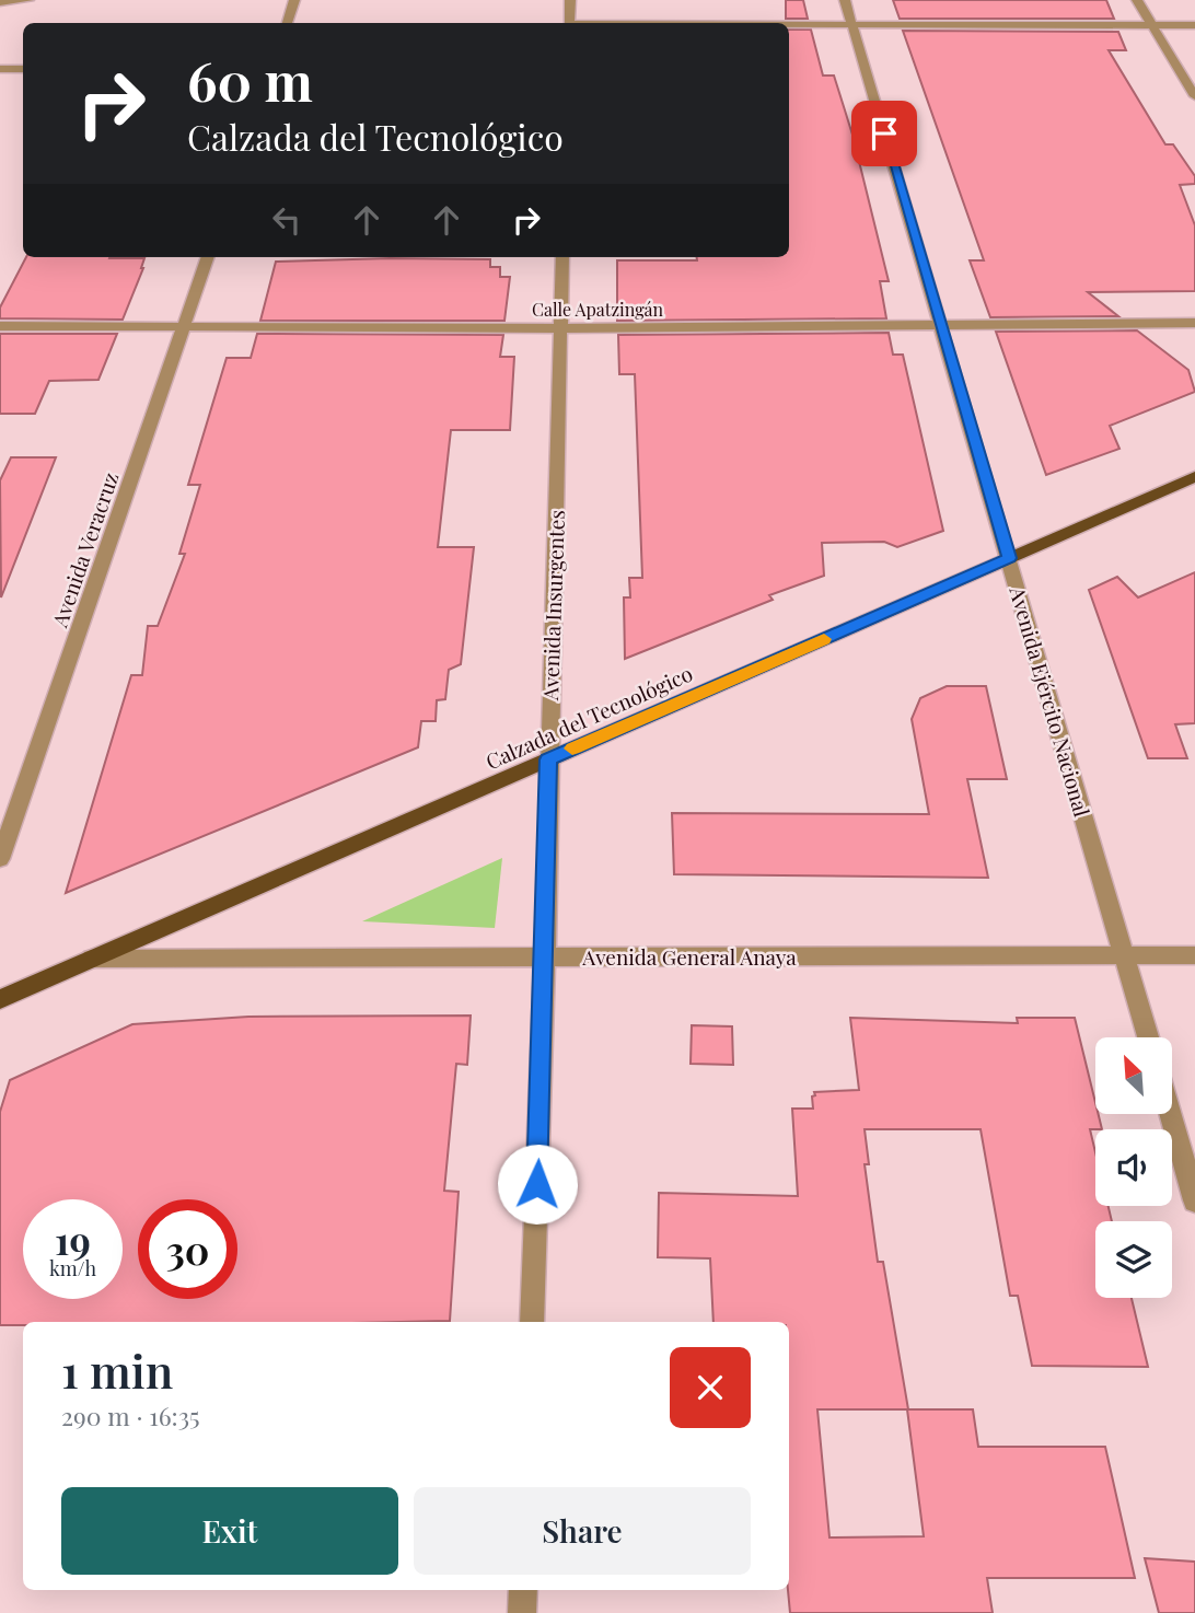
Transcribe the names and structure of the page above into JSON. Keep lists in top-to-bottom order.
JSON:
{
  "streets": {
    "main road": ["Calzada del Tecnológico"],
    "street": [
      "Calle Apatzingán",
      "Avenida Veracruz",
      "Avenida Insurgentes",
      "Avenida Ejército Nacional",
      "Avenida General Anaya"
    ]
  },
  "crossings": [
    ["Calle Apatzingán", "Avenida Veracruz"],
    ["Calle Apatzingán", "Avenida Insurgentes"],
    ["Calle Apatzingán", "Avenida Ejército Nacional"],
    ["Avenida Insurgentes", "Calzada del Tecnológico"],
    ["Avenida Insurgentes", "Avenida General Anaya"],
    ["Avenida Ejército Nacional", "Calzada del Tecnológico"],
    ["Avenida Ejército Nacional", "Avenida General Anaya"],
    ["Calzada del Tecnológico", "Avenida General Anaya"]
  ],
  "north": "top left",
  "page": {
    "turn": ["60 m", "Calzada del Tecnológico"],
    "speed": "19 km/h",
    "limit": "30",
    "heading": ["1 min", "290 m · 16:35"],
    "buttons": ["Exit", "Share"]
  }
}
